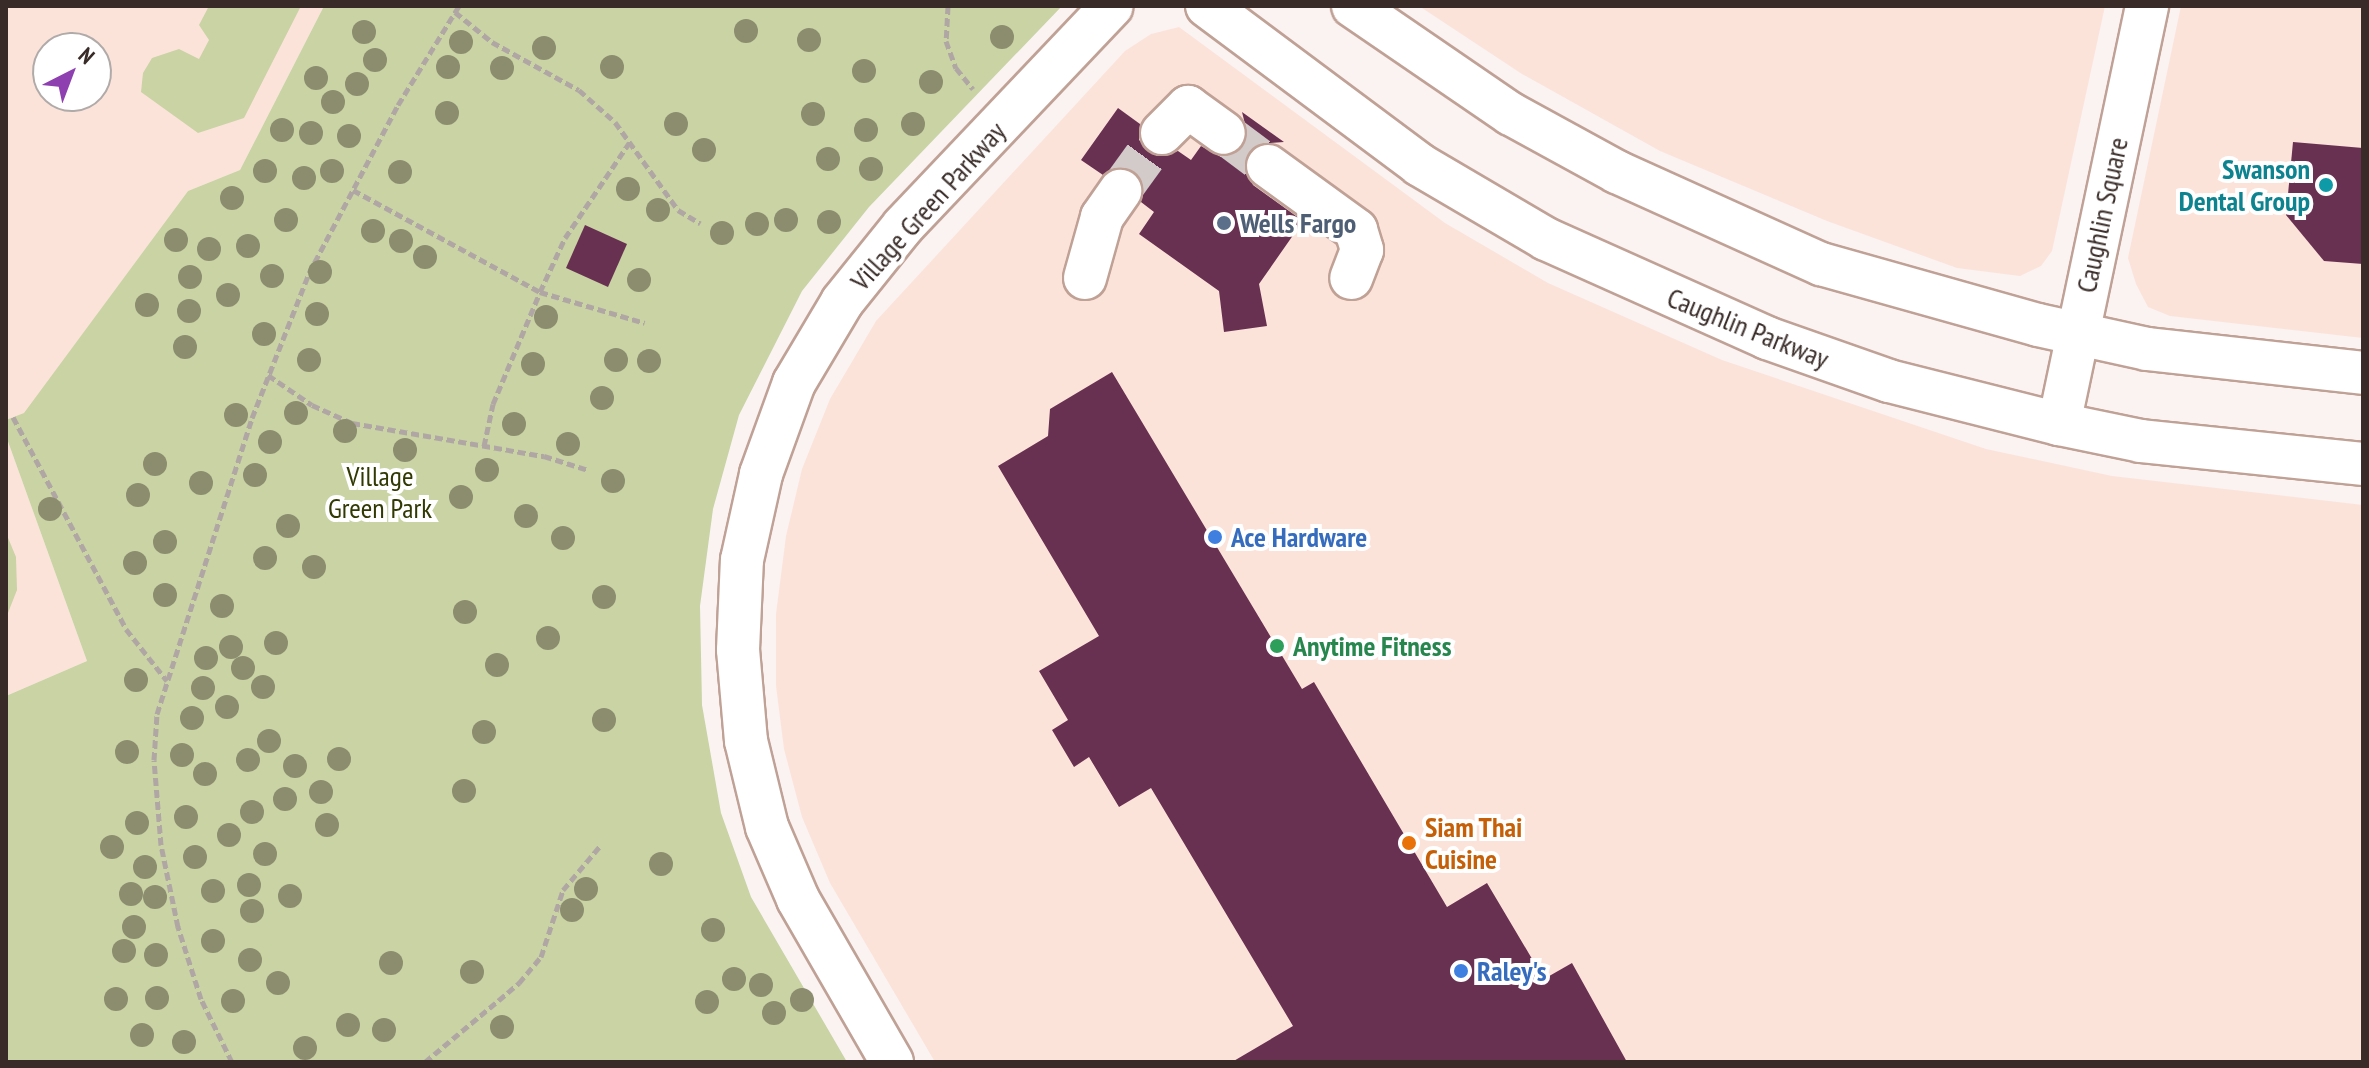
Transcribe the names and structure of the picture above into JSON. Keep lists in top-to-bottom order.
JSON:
{
  "streets": {
    "street": ["Village Green Parkway", "Caughlin Square", "Caughlin Parkway"]
  },
  "crossings": [
    ["Caughlin Square", "Caughlin Parkway"]
  ],
  "parks": ["Village Green Park"],
  "places": [
    "Swanson Dental Group",
    "Wells Fargo",
    "Ace Hardware",
    "Anytime Fitness",
    "Siam Thai Cuisine",
    "Raley's"
  ],
  "north": "top right"
}
